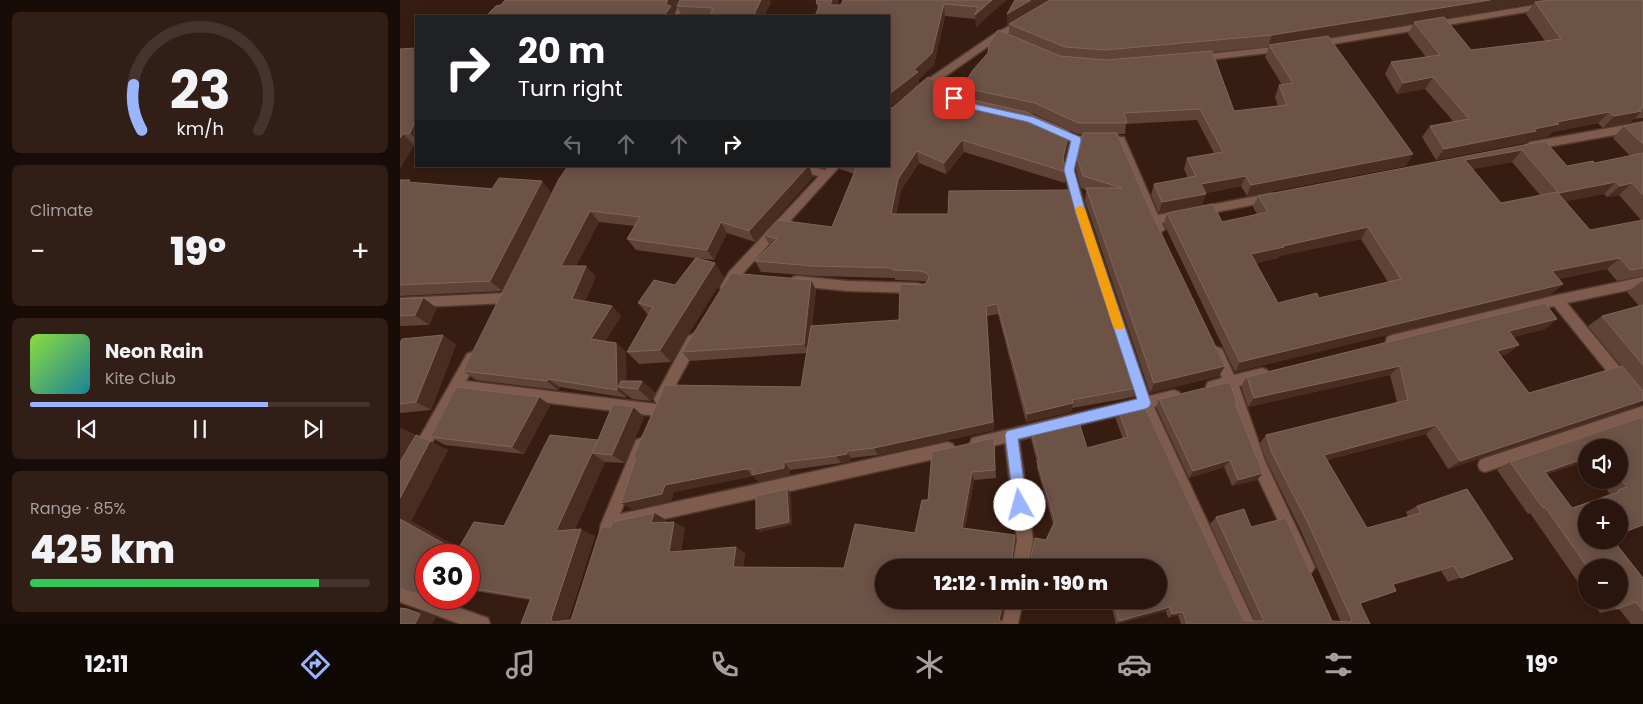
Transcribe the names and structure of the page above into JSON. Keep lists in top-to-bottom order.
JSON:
{
  "page": {
    "turn": ["20 m", "Turn right"],
    "tile": [
      "Climate",
      ["Range · 85%", "425 km"]
    ],
    "heat": ["−", "19°", "+"],
    "song": ["Neon Rain", "Kite Club"],
    "map_buttons": ["+", "−"],
    "limit": "30",
    "trip": "12:12 · 1 min · 190 m",
    "tabs": ["12:11", "19°"],
    "gauge": ["23", "km/h"]
  }
}
